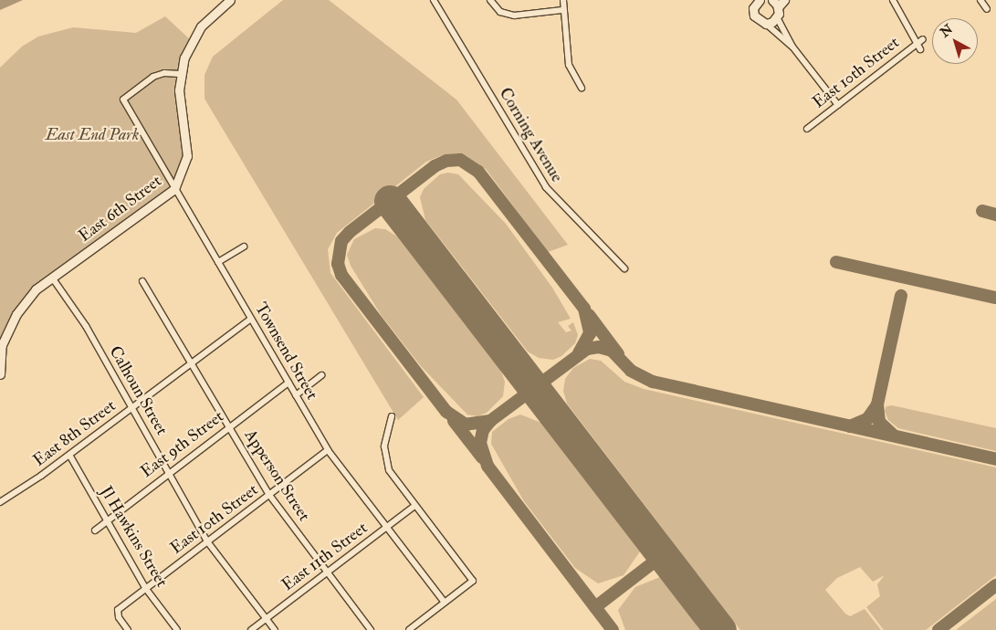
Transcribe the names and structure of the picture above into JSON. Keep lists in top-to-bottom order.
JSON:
{
  "streets": {
    "main road": ["East 6th Street"],
    "street": [
      "East 10th Street",
      "Corning Avenue",
      "Townsend Street",
      "Calhoun Street",
      "East 8th Street",
      "East 9th Street",
      "Apperson Street",
      "Jl Hawkins Street",
      "East 11th Street"
    ]
  },
  "crossings": [
    ["East 10th Street", "Townsend Street"],
    ["East 10th Street", "Calhoun Street"],
    ["East 10th Street", "Apperson Street"],
    ["East 10th Street", "Jl Hawkins Street"],
    ["East 6th Street", "Townsend Street"],
    ["East 6th Street", "Calhoun Street"],
    ["Townsend Street", "East 8th Street"],
    ["Townsend Street", "East 9th Street"],
    ["Townsend Street", "East 11th Street"],
    ["Calhoun Street", "East 8th Street"],
    ["Calhoun Street", "East 9th Street"],
    ["Calhoun Street", "East 11th Street"],
    ["East 8th Street", "Apperson Street"],
    ["East 8th Street", "Jl Hawkins Street"],
    ["East 9th Street", "Apperson Street"],
    ["East 9th Street", "Jl Hawkins Street"],
    ["Apperson Street", "East 11th Street"]
  ],
  "parks": ["East End Park"],
  "north": "top left"
}
